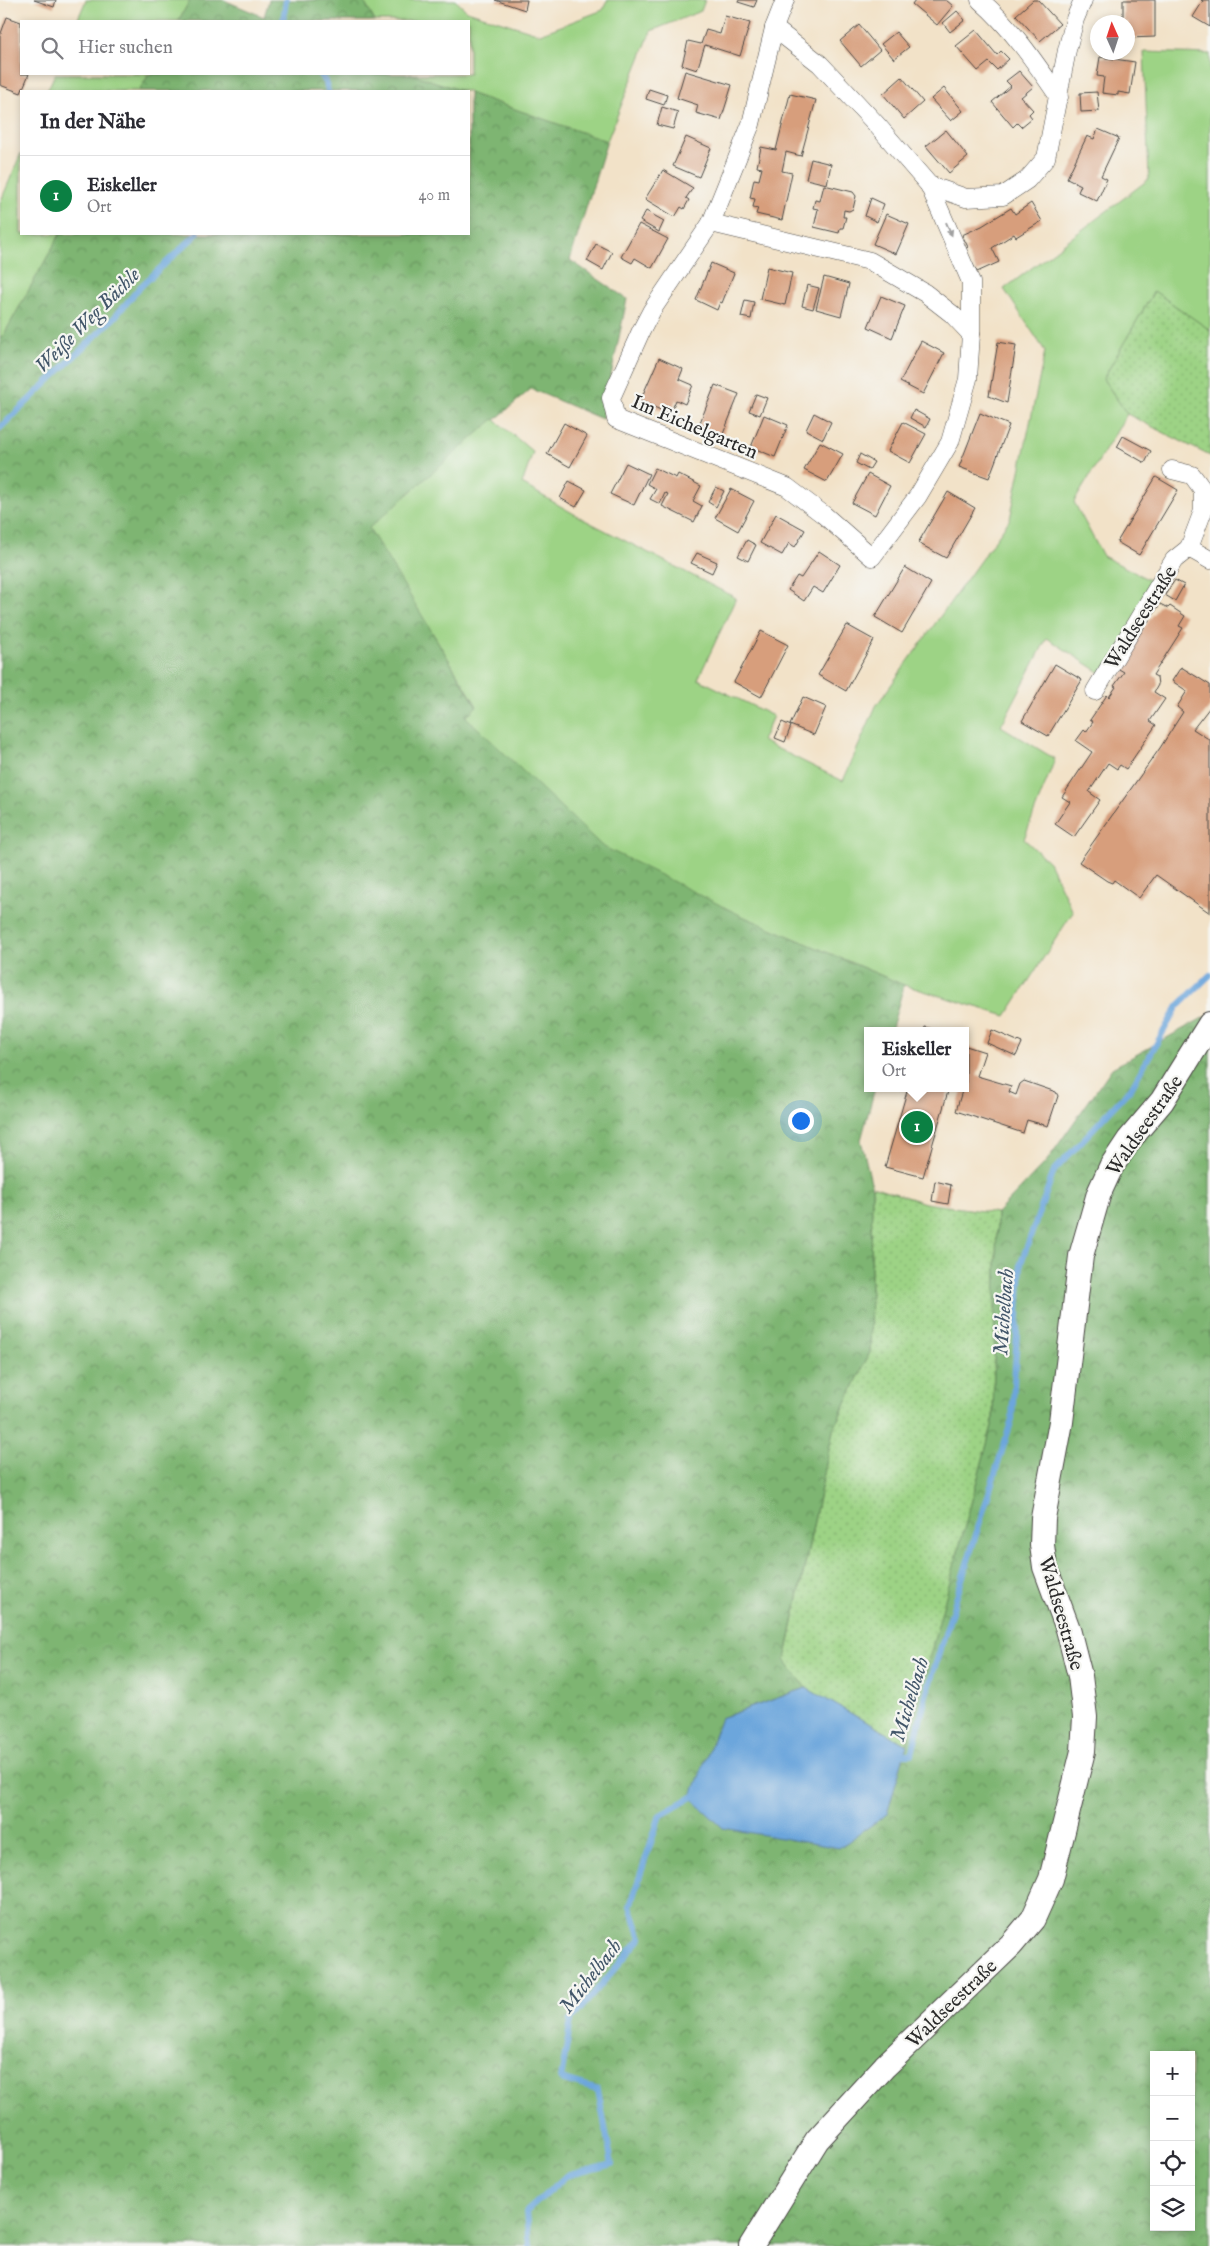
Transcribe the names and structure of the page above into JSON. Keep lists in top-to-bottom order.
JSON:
{
  "streets": {
    "street": ["Im Eichelgarten", "Waldseestraße"]
  },
  "water": ["Weiße Weg Bächle", "Michelbach"],
  "north": "top",
  "page": {
    "search": "Hier suchen",
    "heading": "In der Nähe",
    "list": [
      {
        "mark": "1",
        "name": "Eiskeller",
        "note": "Ort",
        "value": "40 m"
      }
    ],
    "popup": ["Eiskeller", "Ort"],
    "pins": "1",
    "map_buttons": ["+", "−"]
  }
}
